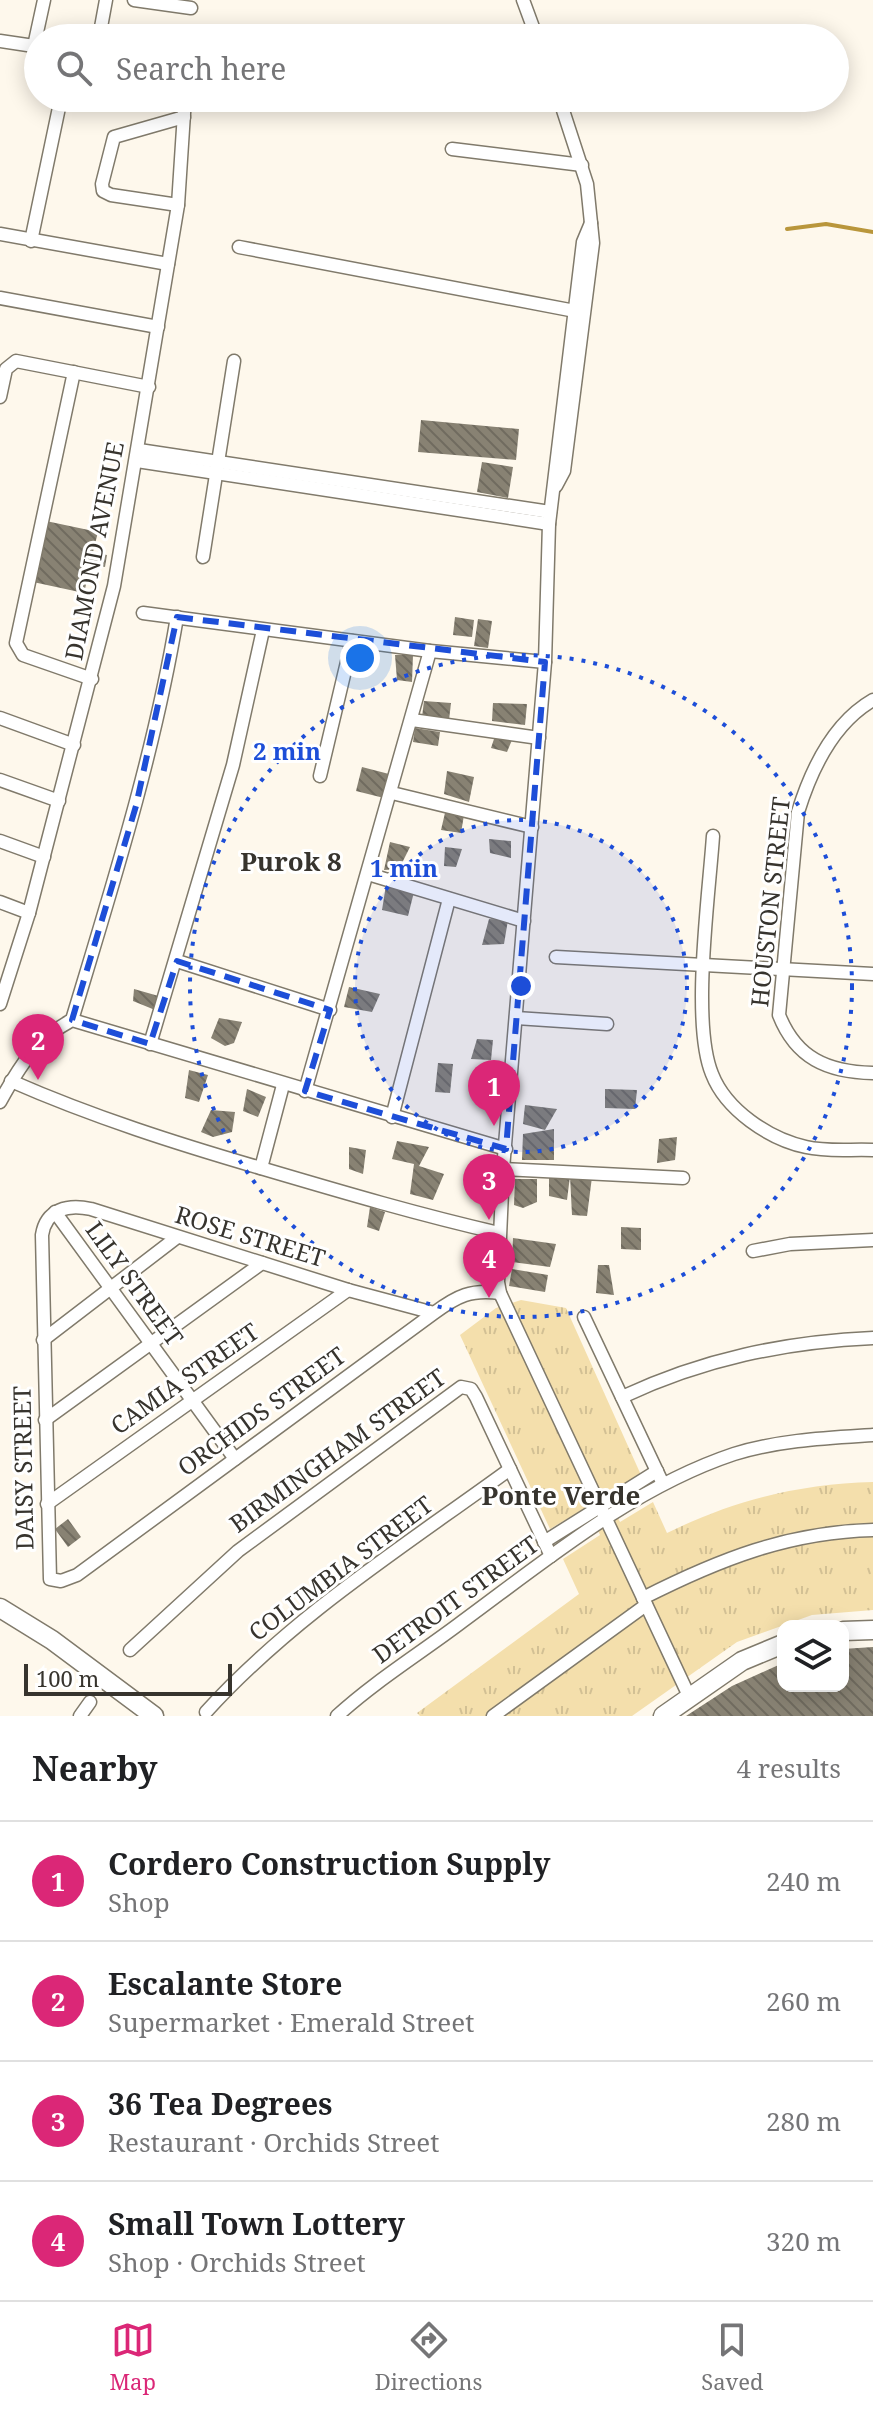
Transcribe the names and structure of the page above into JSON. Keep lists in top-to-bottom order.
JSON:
{
  "streets": {
    "street": [
      "DIAMOND AVENUE",
      "HOUSTON STREET",
      "ROSE STREET",
      "LILY STREET",
      "CAMIA STREET",
      "ORCHIDS STREET",
      "BIRMINGHAM STREET",
      "DAISY STREET",
      "COLUMBIA STREET",
      "DETROIT STREET"
    ]
  },
  "crossings": [
    ["ROSE STREET", "LILY STREET"],
    ["ROSE STREET", "CAMIA STREET"],
    ["ROSE STREET", "ORCHIDS STREET"],
    ["ROSE STREET", "DAISY STREET"],
    ["LILY STREET", "CAMIA STREET"],
    ["LILY STREET", "ORCHIDS STREET"],
    ["LILY STREET", "DAISY STREET"],
    ["CAMIA STREET", "DAISY STREET"],
    ["ORCHIDS STREET", "DAISY STREET"],
    ["BIRMINGHAM STREET", "COLUMBIA STREET"],
    ["BIRMINGHAM STREET", "DETROIT STREET"]
  ],
  "districts": ["Purok 8", "Ponte Verde"],
  "scale_bar": "100 m",
  "page": {
    "search": "Search here",
    "pins": [
      "2",
      "1",
      "3",
      "4"
    ],
    "scale": "100 m",
    "heading": ["Nearby", "4 results"],
    "list": [
      {
        "mark": "1",
        "name": "Cordero Construction Supply",
        "note": "Shop",
        "value": "240 m"
      },
      {
        "mark": "2",
        "name": "Escalante Store",
        "note": "Supermarket · Emerald Street",
        "value": "260 m"
      },
      {
        "mark": "3",
        "name": "36 Tea Degrees",
        "note": "Restaurant · Orchids Street",
        "value": "280 m"
      },
      {
        "mark": "4",
        "name": "Small Town Lottery",
        "note": "Shop · Orchids Street",
        "value": "320 m"
      }
    ],
    "nav": ["Map", "Directions", "Saved"]
  },
  "rings": ["2 min", "1 min"]
}
